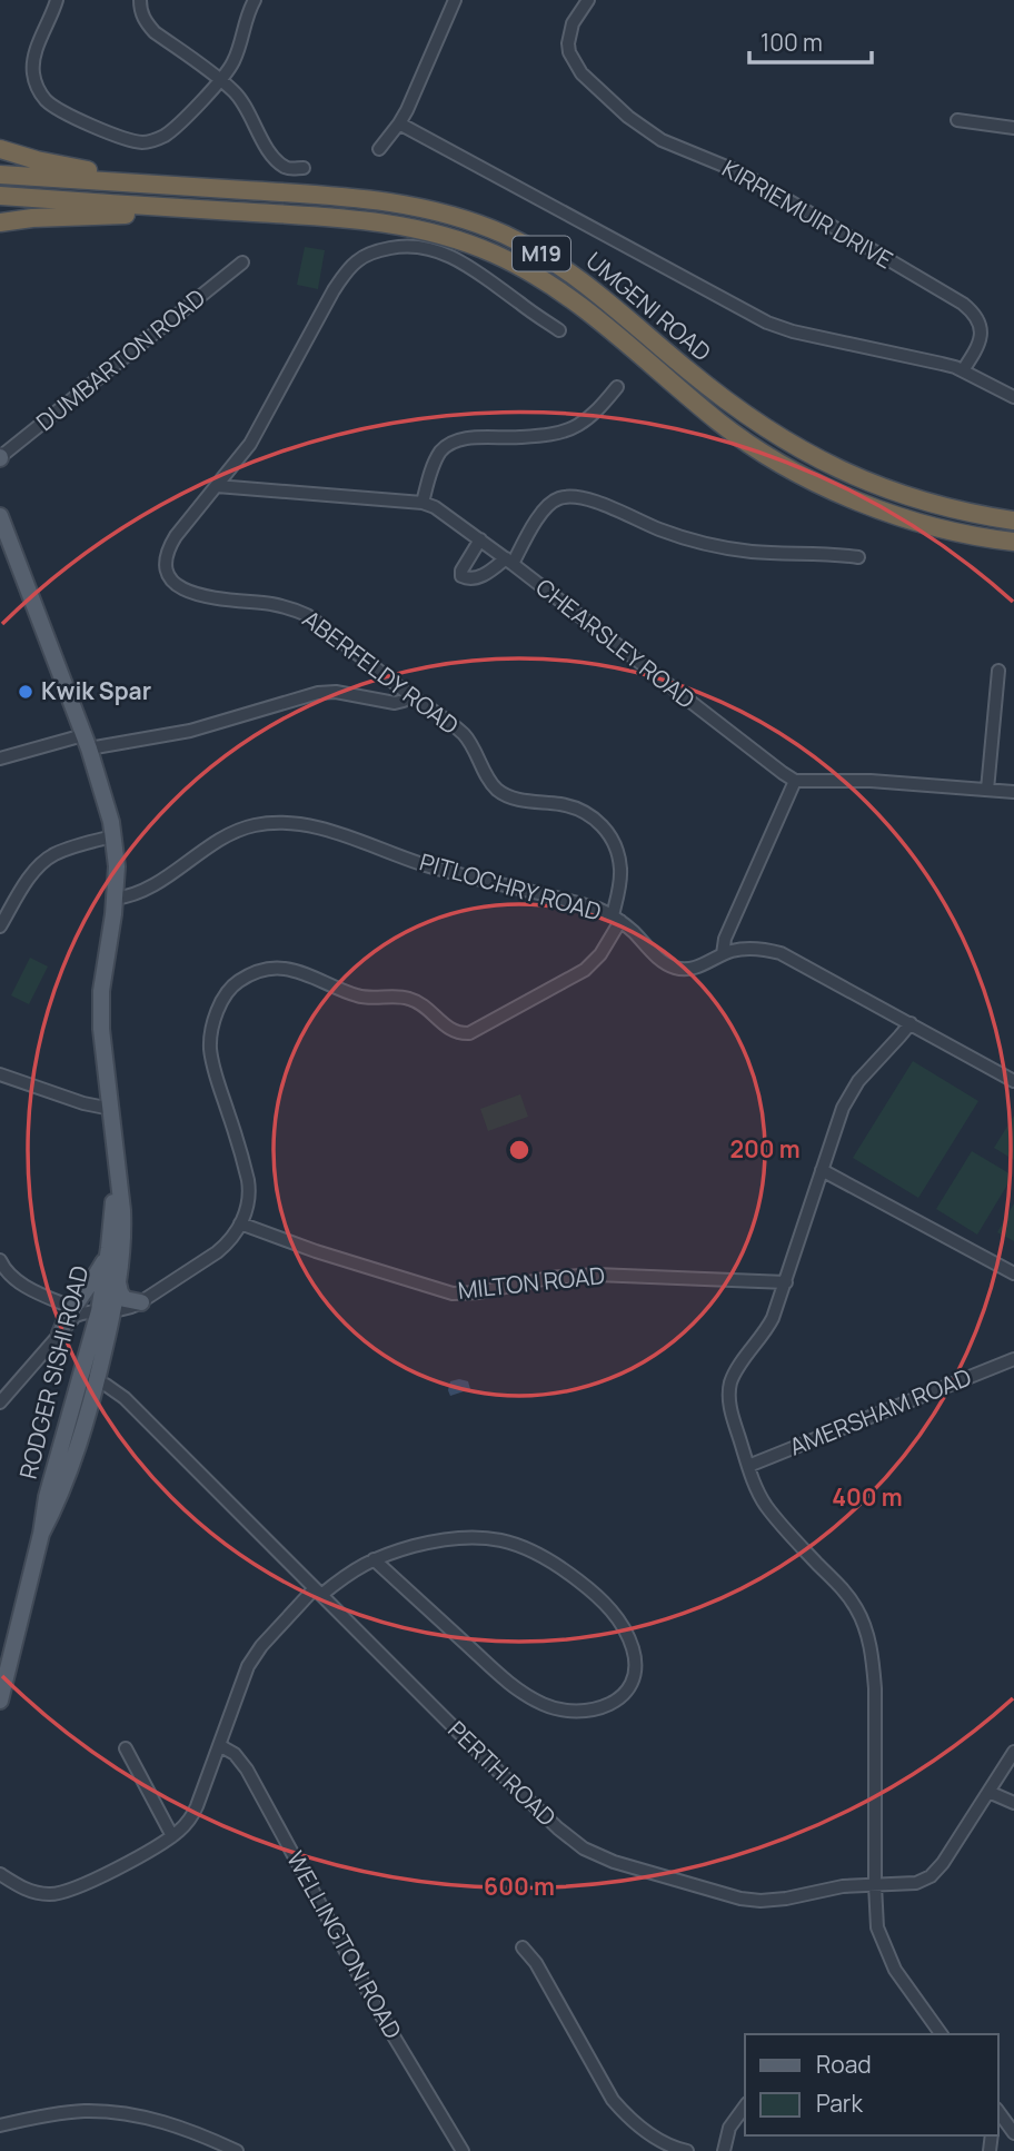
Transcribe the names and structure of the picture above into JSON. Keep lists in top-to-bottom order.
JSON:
{
  "streets": {
    "highway": ["M19", "UMGENI ROAD"],
    "main road": ["RODGER SISHI ROAD"],
    "street": [
      "KIRRIEMUIR DRIVE",
      "DUMBARTON ROAD",
      "CHEARSLEY ROAD",
      "ABERFELDY ROAD",
      "PITLOCHRY ROAD",
      "MILTON ROAD",
      "AMERSHAM ROAD",
      "PERTH ROAD",
      "WELLINGTON ROAD"
    ]
  },
  "crossings": [
    ["CHEARSLEY ROAD", "ABERFELDY ROAD"],
    ["ABERFELDY ROAD", "PITLOCHRY ROAD"],
    ["ABERFELDY ROAD", "MILTON ROAD"],
    ["ABERFELDY ROAD", "RODGER SISHI ROAD"],
    ["PITLOCHRY ROAD", "RODGER SISHI ROAD"],
    ["RODGER SISHI ROAD", "PERTH ROAD"]
  ],
  "places": ["Kwik Spar"],
  "legend": ["Road", "Park"],
  "scale_bar": "100 m",
  "rings": ["200 m", "400 m", "600 m"]
}
